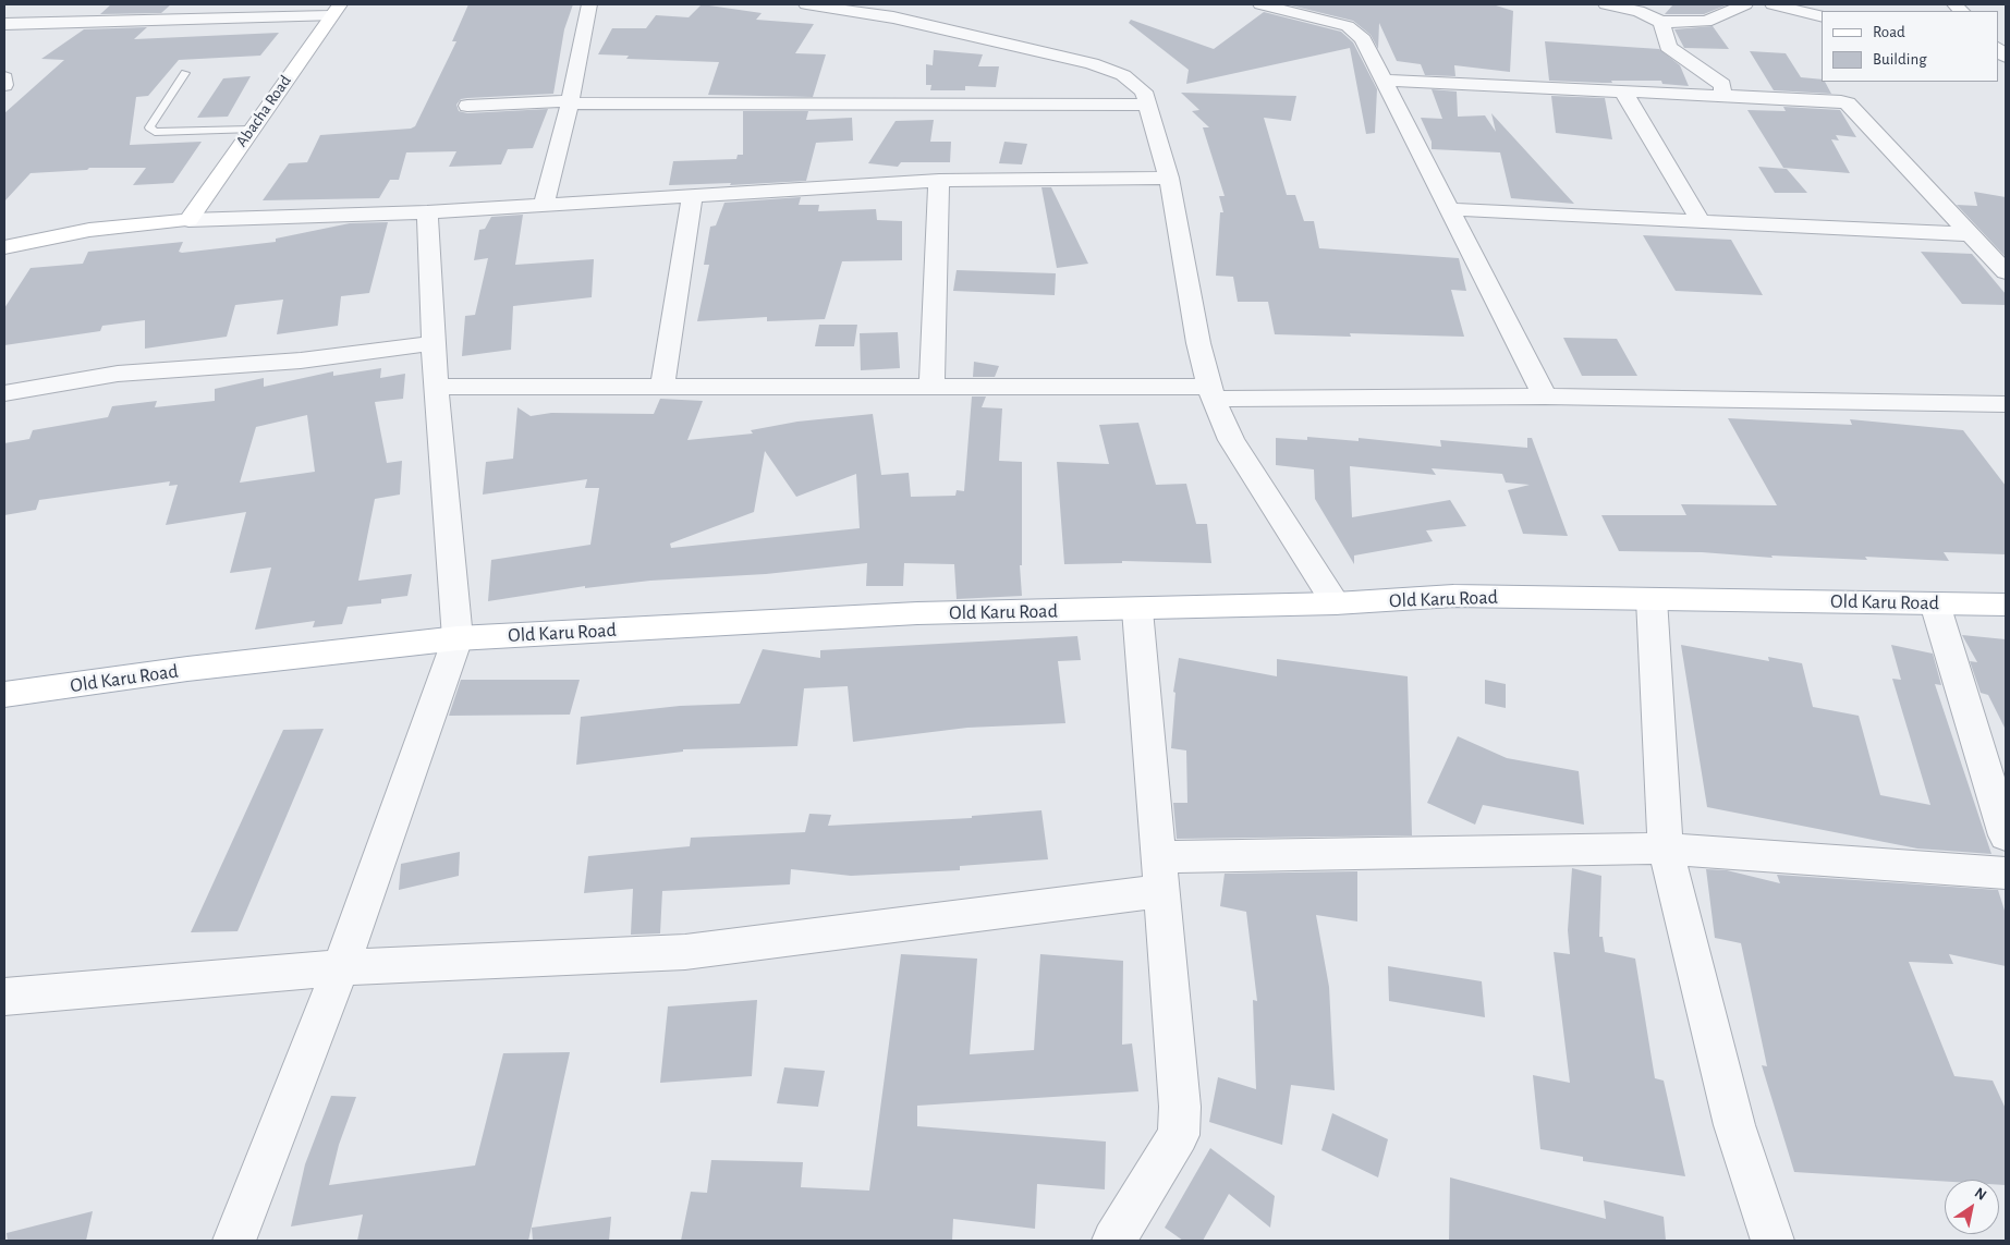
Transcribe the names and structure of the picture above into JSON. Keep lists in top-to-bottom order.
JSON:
{
  "streets": {
    "main road": ["Abacha Road", "Old Karu Road"]
  },
  "legend": ["Road", "Building"],
  "north": "top right"
}
